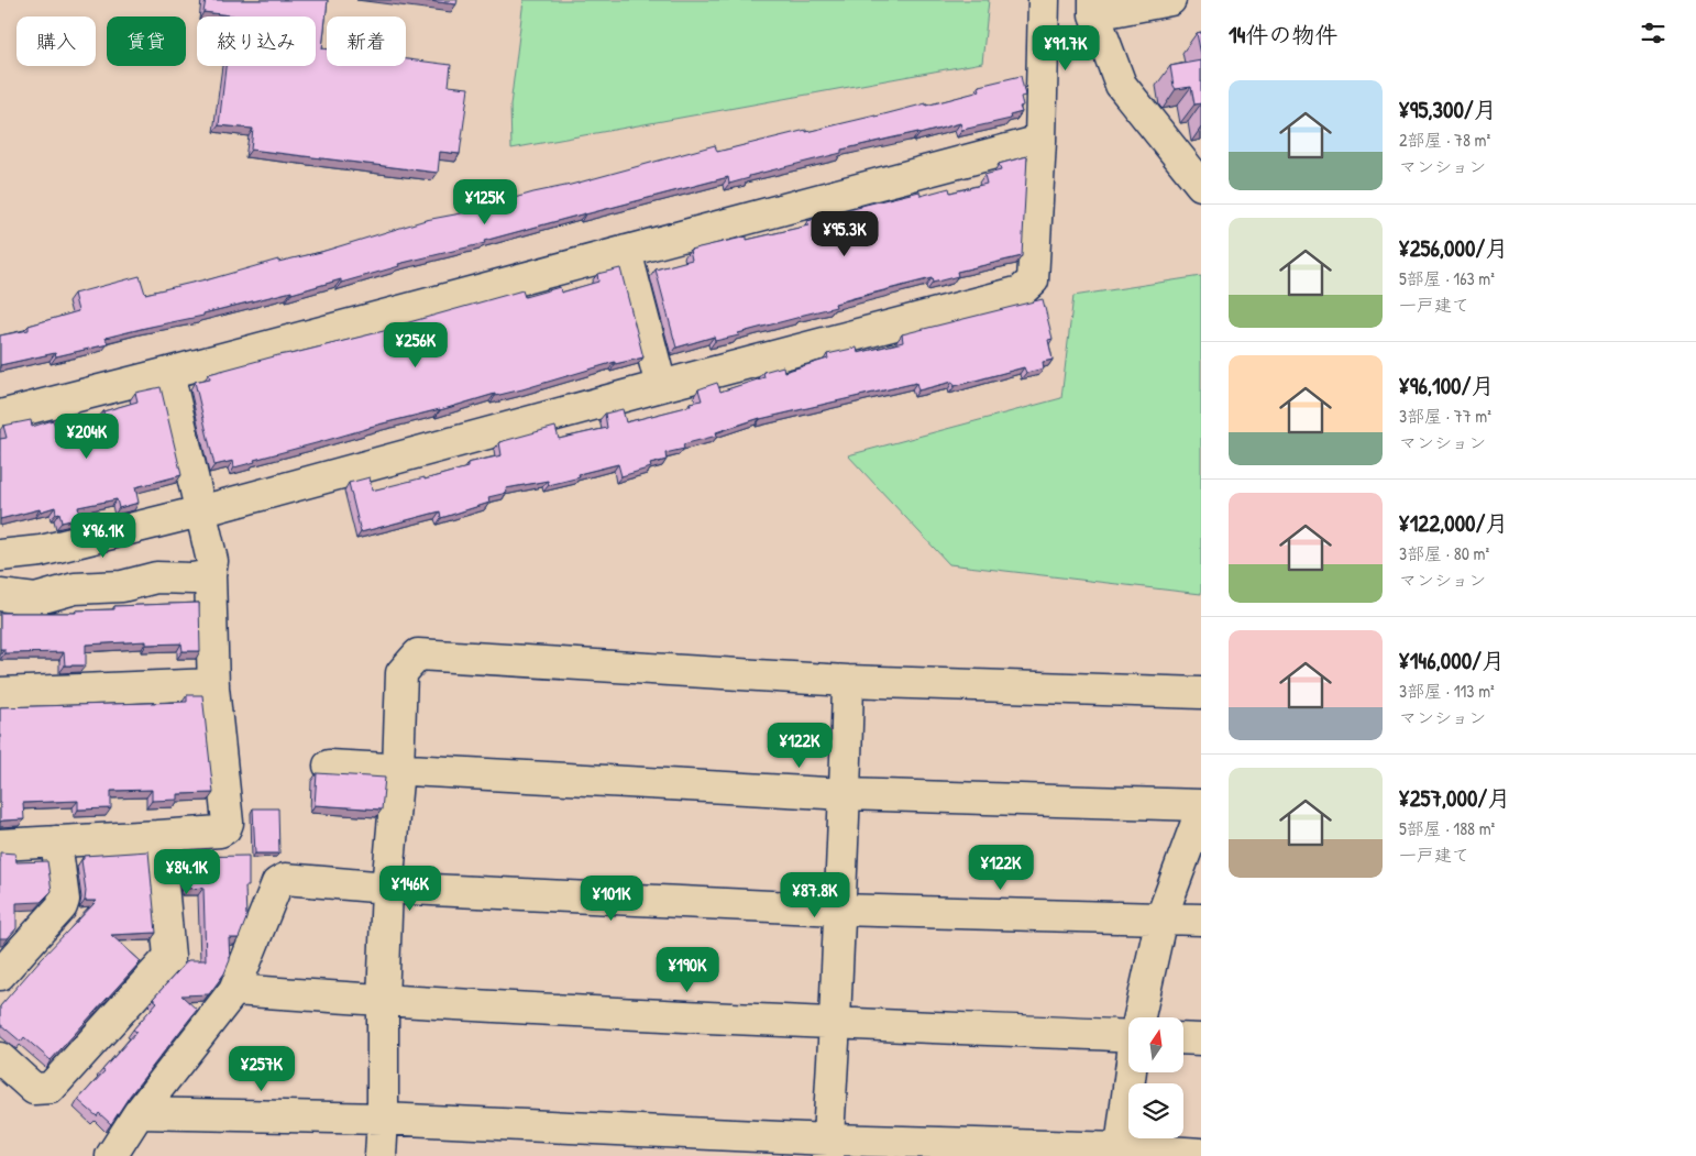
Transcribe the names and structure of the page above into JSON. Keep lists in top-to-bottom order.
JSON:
{
  "north": "top",
  "page": {
    "heading": "14件の物件",
    "chip": [
      "購入",
      "賃貸",
      "絞り込み",
      "新着"
    ],
    "price": [
      "¥91.7K",
      "¥125K",
      "¥95.3K",
      "¥256K",
      "¥204K",
      "¥96.1K",
      "¥122K",
      "¥122K",
      "¥84.1K",
      "¥146K",
      "¥87.8K",
      "¥101K",
      "¥190K",
      "¥257K"
    ],
    "list": [
      {
        "name": "¥95,300/月",
        "note": "2部屋 · 78 m² · マンション"
      },
      {
        "name": "¥256,000/月",
        "note": "5部屋 · 163 m² · 一戸建て"
      },
      {
        "name": "¥96,100/月",
        "note": "3部屋 · 77 m² · マンション"
      },
      {
        "name": "¥122,000/月",
        "note": "3部屋 · 80 m² · マンション"
      },
      {
        "name": "¥146,000/月",
        "note": "3部屋 · 113 m² · マンション"
      },
      {
        "name": "¥257,000/月",
        "note": "5部屋 · 188 m² · 一戸建て"
      }
    ]
  }
}
